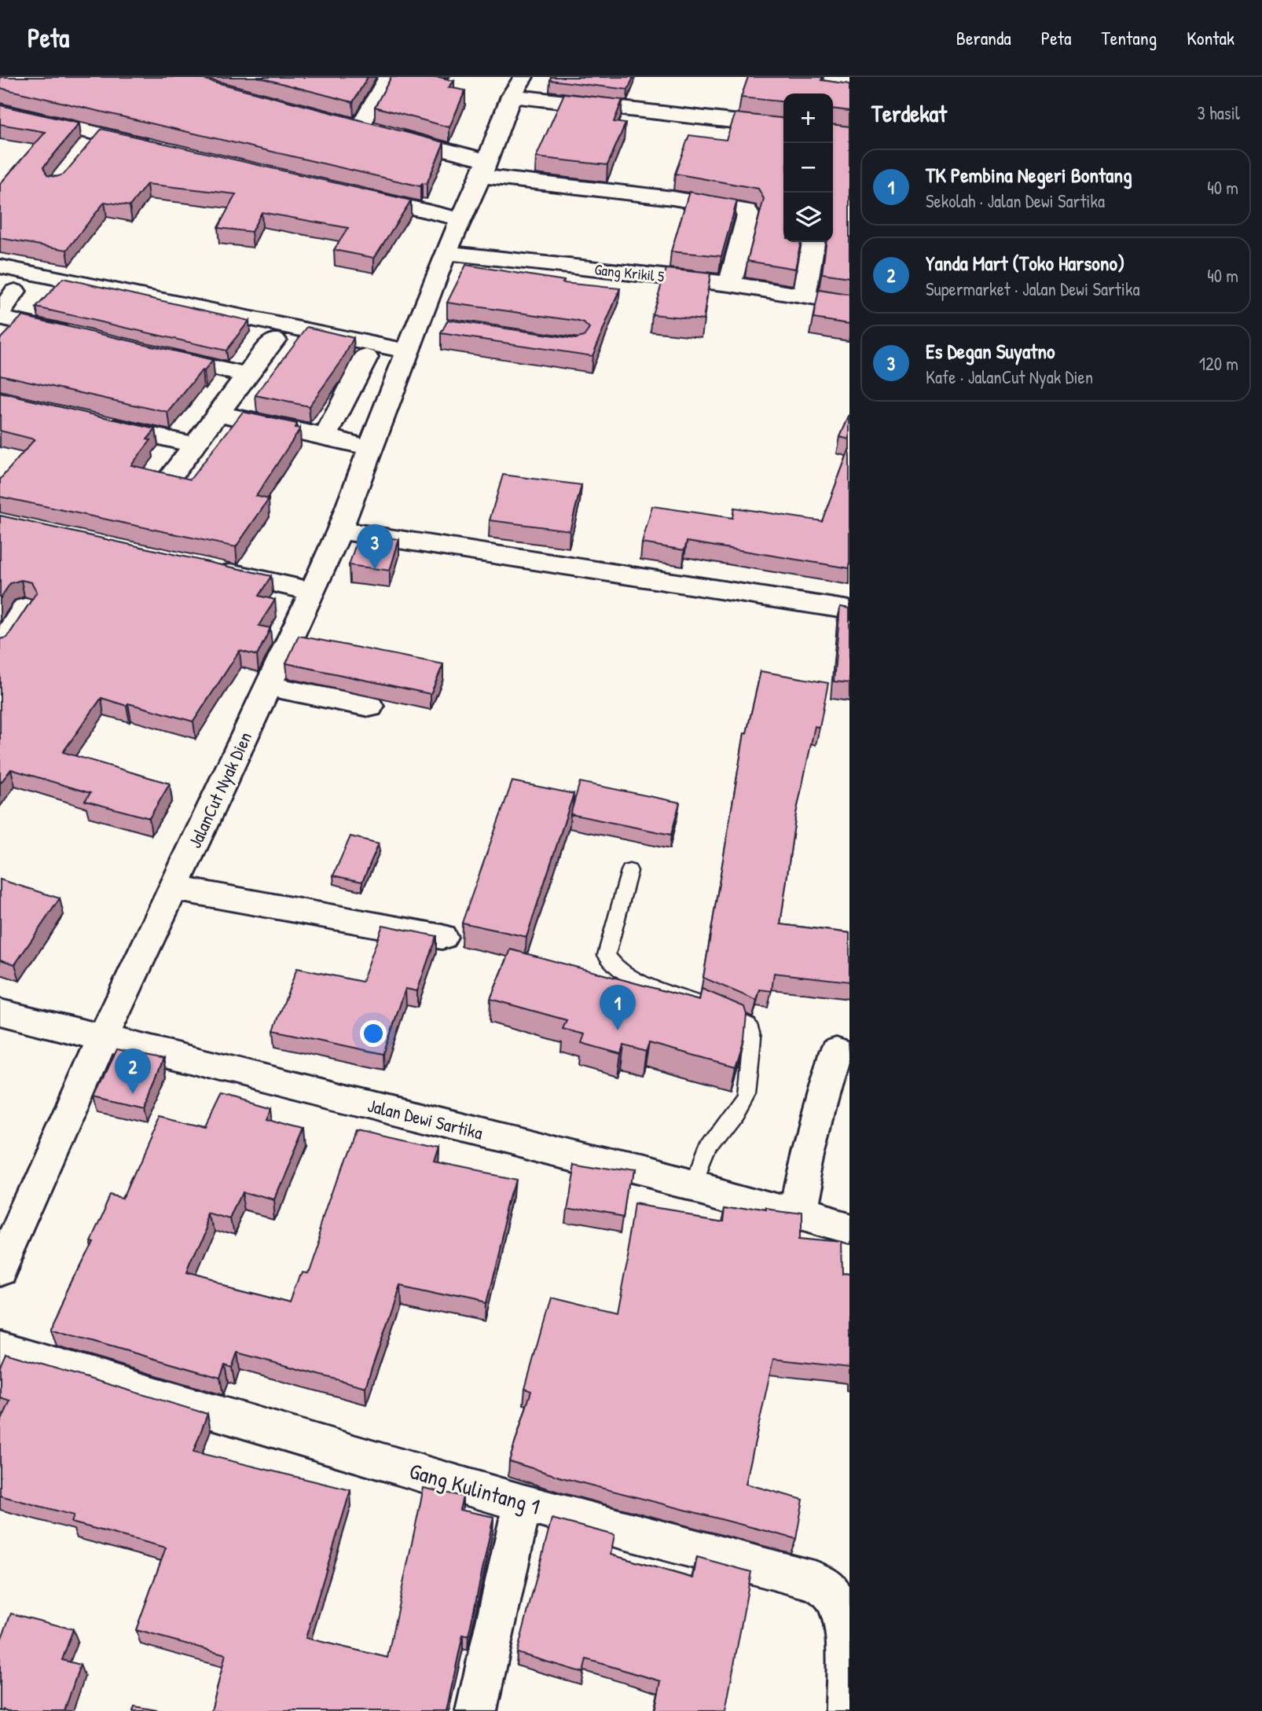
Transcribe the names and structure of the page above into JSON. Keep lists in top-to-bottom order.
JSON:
{
  "streets": {
    "street": [
      "Gang Krikil 5",
      "JalanCut Nyak Dien",
      "Jalan Dewi Sartika",
      "Gang Kulintang 1"
    ]
  },
  "crossings": [
    ["Gang Krikil 5", "JalanCut Nyak Dien"],
    ["JalanCut Nyak Dien", "Jalan Dewi Sartika"]
  ],
  "page": {
    "header": "Peta",
    "nav": [
      "Beranda",
      "Peta",
      "Tentang",
      "Kontak"
    ],
    "heading": ["Terdekat", "3 hasil"],
    "map_buttons": ["+", "−"],
    "list": [
      {
        "mark": "1",
        "name": "TK Pembina Negeri Bontang",
        "note": "Sekolah · Jalan Dewi Sartika",
        "value": "40 m"
      },
      {
        "mark": "2",
        "name": "Yanda Mart (Toko Harsono)",
        "note": "Supermarket · Jalan Dewi Sartika",
        "value": "40 m"
      },
      {
        "mark": "3",
        "name": "Es Degan Suyatno",
        "note": "Kafe · JalanCut Nyak Dien",
        "value": "120 m"
      }
    ],
    "pins": ["3", "1", "2"]
  }
}
